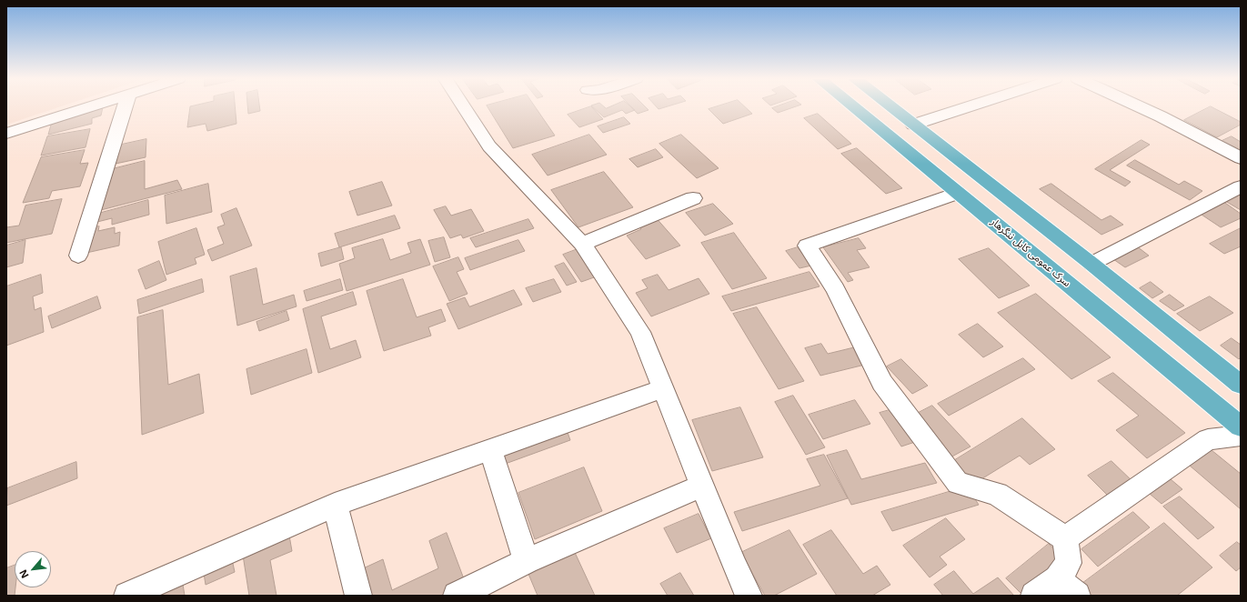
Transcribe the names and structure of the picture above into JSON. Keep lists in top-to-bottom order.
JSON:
{
  "streets": {
    "highway": ["سرک عمومی کابل ننگرهار"]
  },
  "north": "bottom left"
}
